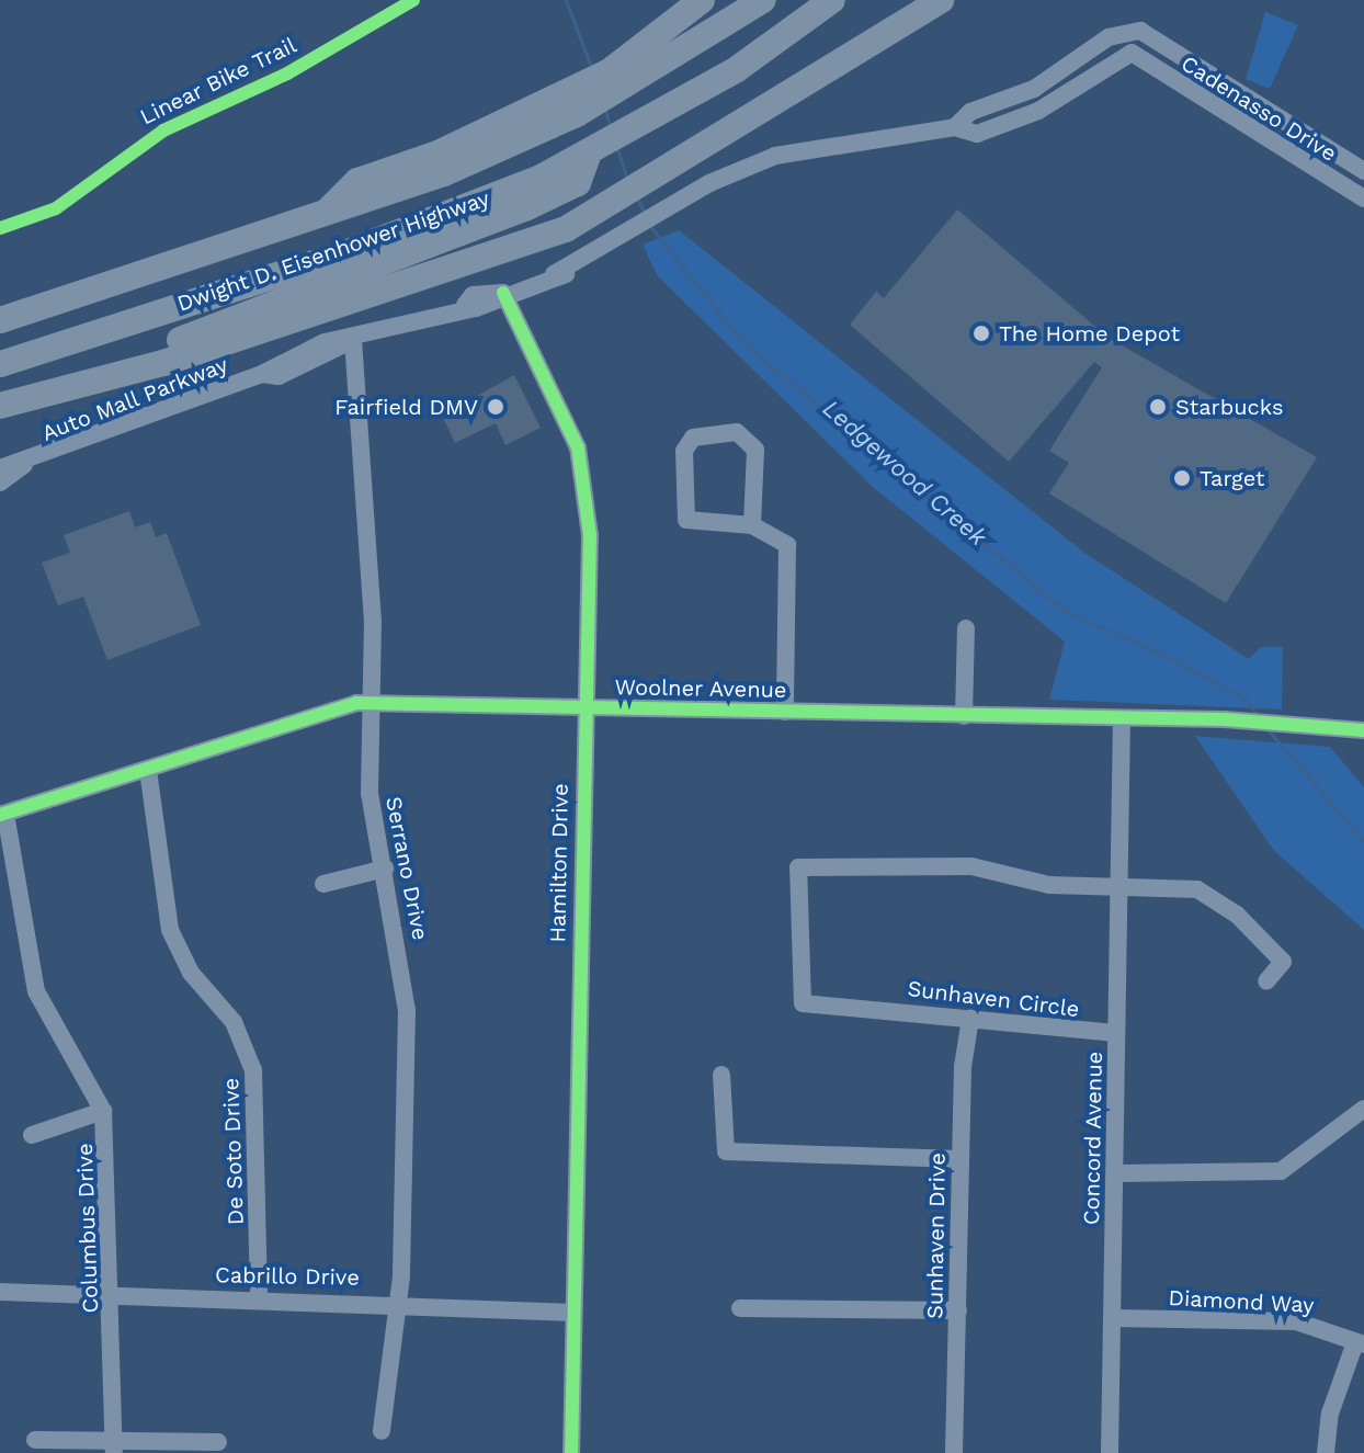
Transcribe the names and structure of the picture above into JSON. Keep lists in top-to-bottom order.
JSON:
{
  "streets": {
    "highway": ["Dwight D. Eisenhower Highway"],
    "street": [
      "Cadenasso Drive",
      "Auto Mall Parkway",
      "Woolner Avenue",
      "Hamilton Drive",
      "Serrano Drive",
      "Sunhaven Circle",
      "Concord Avenue",
      "De Soto Drive",
      "Columbus Drive",
      "Sunhaven Drive",
      "Cabrillo Drive",
      "Diamond Way"
    ],
    "cycle path": ["Linear Bike Trail"]
  },
  "crossings": [
    ["Cadenasso Drive", "Auto Mall Parkway"],
    ["Auto Mall Parkway", "Hamilton Drive"],
    ["Auto Mall Parkway", "Serrano Drive"],
    ["Woolner Avenue", "Hamilton Drive"],
    ["Woolner Avenue", "Serrano Drive"],
    ["Woolner Avenue", "Concord Avenue"],
    ["Woolner Avenue", "De Soto Drive"],
    ["Woolner Avenue", "Columbus Drive"],
    ["Hamilton Drive", "Cabrillo Drive"],
    ["Serrano Drive", "Cabrillo Drive"],
    ["Sunhaven Circle", "Concord Avenue"],
    ["Sunhaven Circle", "Sunhaven Drive"],
    ["Concord Avenue", "Diamond Way"],
    ["De Soto Drive", "Cabrillo Drive"],
    ["Columbus Drive", "Cabrillo Drive"]
  ],
  "water": ["Ledgewood Creek"],
  "places": [
    "The Home Depot",
    "Fairfield DMV",
    "Starbucks",
    "Target"
  ]
}
